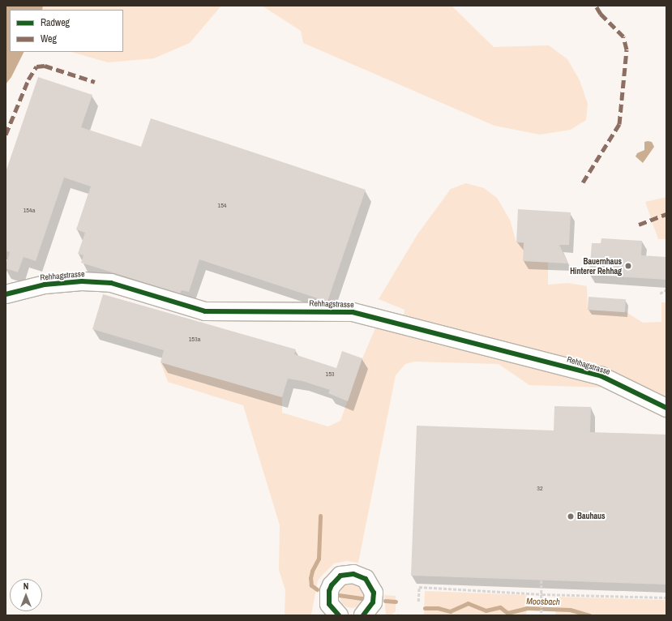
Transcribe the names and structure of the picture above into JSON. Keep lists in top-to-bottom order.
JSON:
{
  "streets": {
    "street": ["Rehhagstrasse"]
  },
  "water": ["Moosbach"],
  "places": ["Bauernhaus Hinterer Rehhag", "Bauhaus"],
  "house_numbers": [
    "154",
    "154a",
    "153a",
    "153",
    "32"
  ],
  "legend": ["Radweg", "Weg"],
  "north": "top"
}
